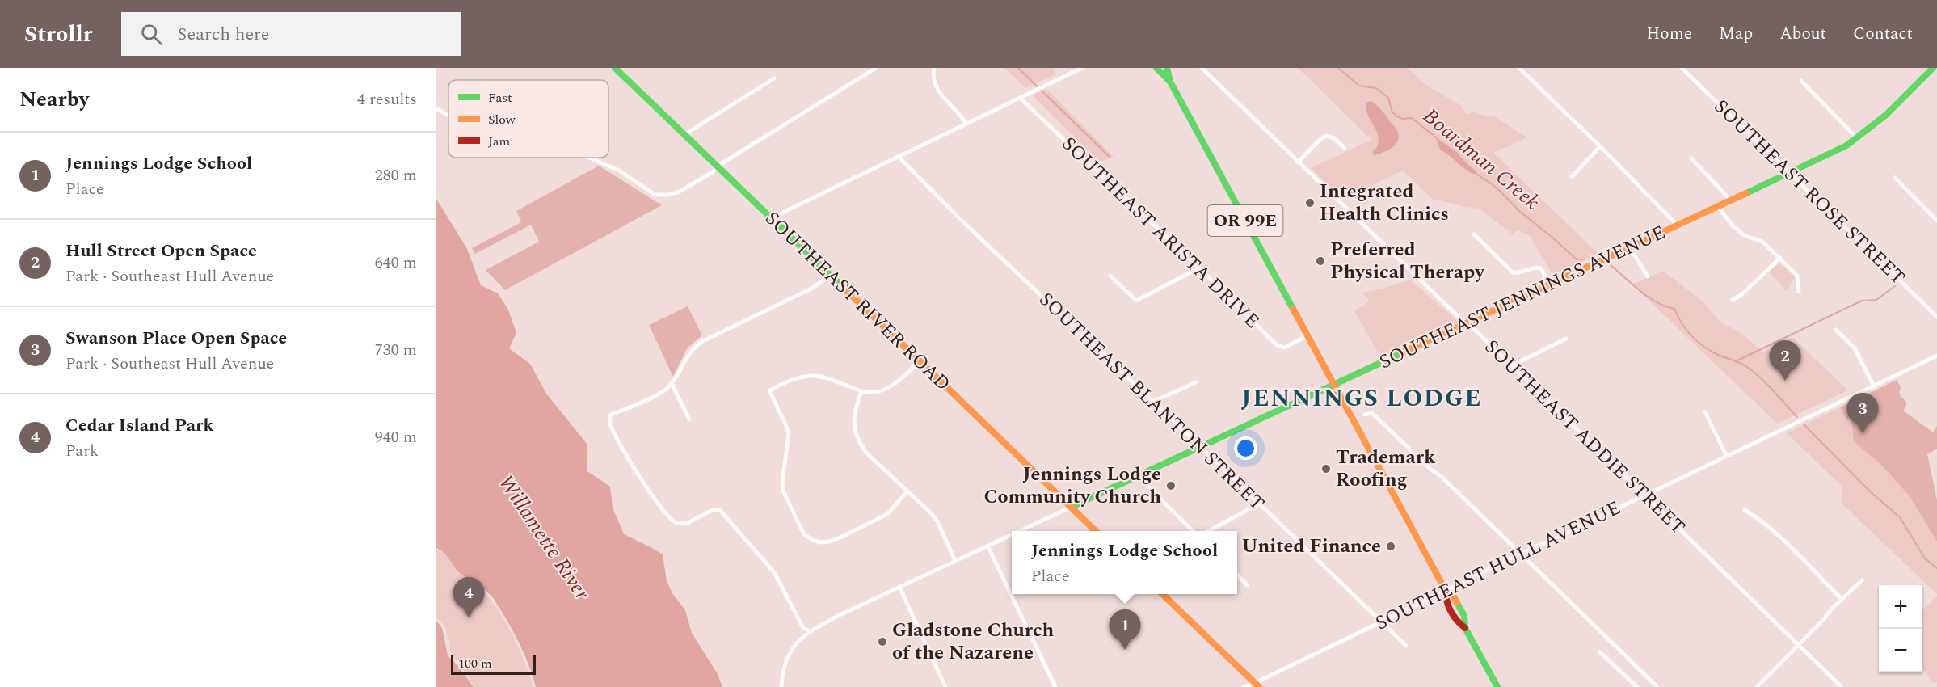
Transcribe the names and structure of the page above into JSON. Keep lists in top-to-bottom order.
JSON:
{
  "streets": {
    "main road": ["OR 99E", "SOUTHEAST JENNINGS AVENUE", "SOUTHEAST RIVER ROAD"],
    "street": [
      "SOUTHEAST ROSE STREET",
      "SOUTHEAST ARISTA DRIVE",
      "SOUTHEAST BLANTON STREET",
      "SOUTHEAST ADDIE STREET",
      "SOUTHEAST HULL AVENUE"
    ]
  },
  "crossings": [
    ["SOUTHEAST ROSE STREET", "SOUTHEAST JENNINGS AVENUE"],
    ["OR 99E", "SOUTHEAST ARISTA DRIVE"],
    ["OR 99E", "SOUTHEAST JENNINGS AVENUE"],
    ["OR 99E", "SOUTHEAST HULL AVENUE"],
    ["SOUTHEAST JENNINGS AVENUE", "SOUTHEAST RIVER ROAD"],
    ["SOUTHEAST JENNINGS AVENUE", "SOUTHEAST BLANTON STREET"],
    ["SOUTHEAST JENNINGS AVENUE", "SOUTHEAST ADDIE STREET"],
    ["SOUTHEAST BLANTON STREET", "SOUTHEAST HULL AVENUE"],
    ["SOUTHEAST ADDIE STREET", "SOUTHEAST HULL AVENUE"]
  ],
  "districts": ["JENNINGS LODGE"],
  "water": ["Boardman Creek", "Willamette River"],
  "places": [
    "Integrated Health Clinics",
    "Preferred Physical Therapy",
    "Trademark Roofing",
    "Jennings Lodge Community Church",
    "United Finance",
    "Gladstone Church of the Nazarene"
  ],
  "legend": ["Fast", "Slow", "Jam"],
  "scale_bar": "100 m",
  "page": {
    "header": "Strollr",
    "search": "Search here",
    "nav": [
      "Home",
      "Map",
      "About",
      "Contact"
    ],
    "heading": ["Nearby", "4 results"],
    "list": [
      {
        "mark": "1",
        "name": "Jennings Lodge School",
        "note": "Place",
        "value": "280 m"
      },
      {
        "mark": "2",
        "name": "Hull Street Open Space",
        "note": "Park · Southeast Hull Avenue",
        "value": "640 m"
      },
      {
        "mark": "3",
        "name": "Swanson Place Open Space",
        "note": "Park · Southeast Hull Avenue",
        "value": "730 m"
      },
      {
        "mark": "4",
        "name": "Cedar Island Park",
        "note": "Park",
        "value": "940 m"
      }
    ],
    "pins": [
      "2",
      "3",
      "4",
      "1"
    ],
    "popup": ["Jennings Lodge School", "Place"],
    "map_buttons": ["+", "−"],
    "scale": "100 m"
  }
}
